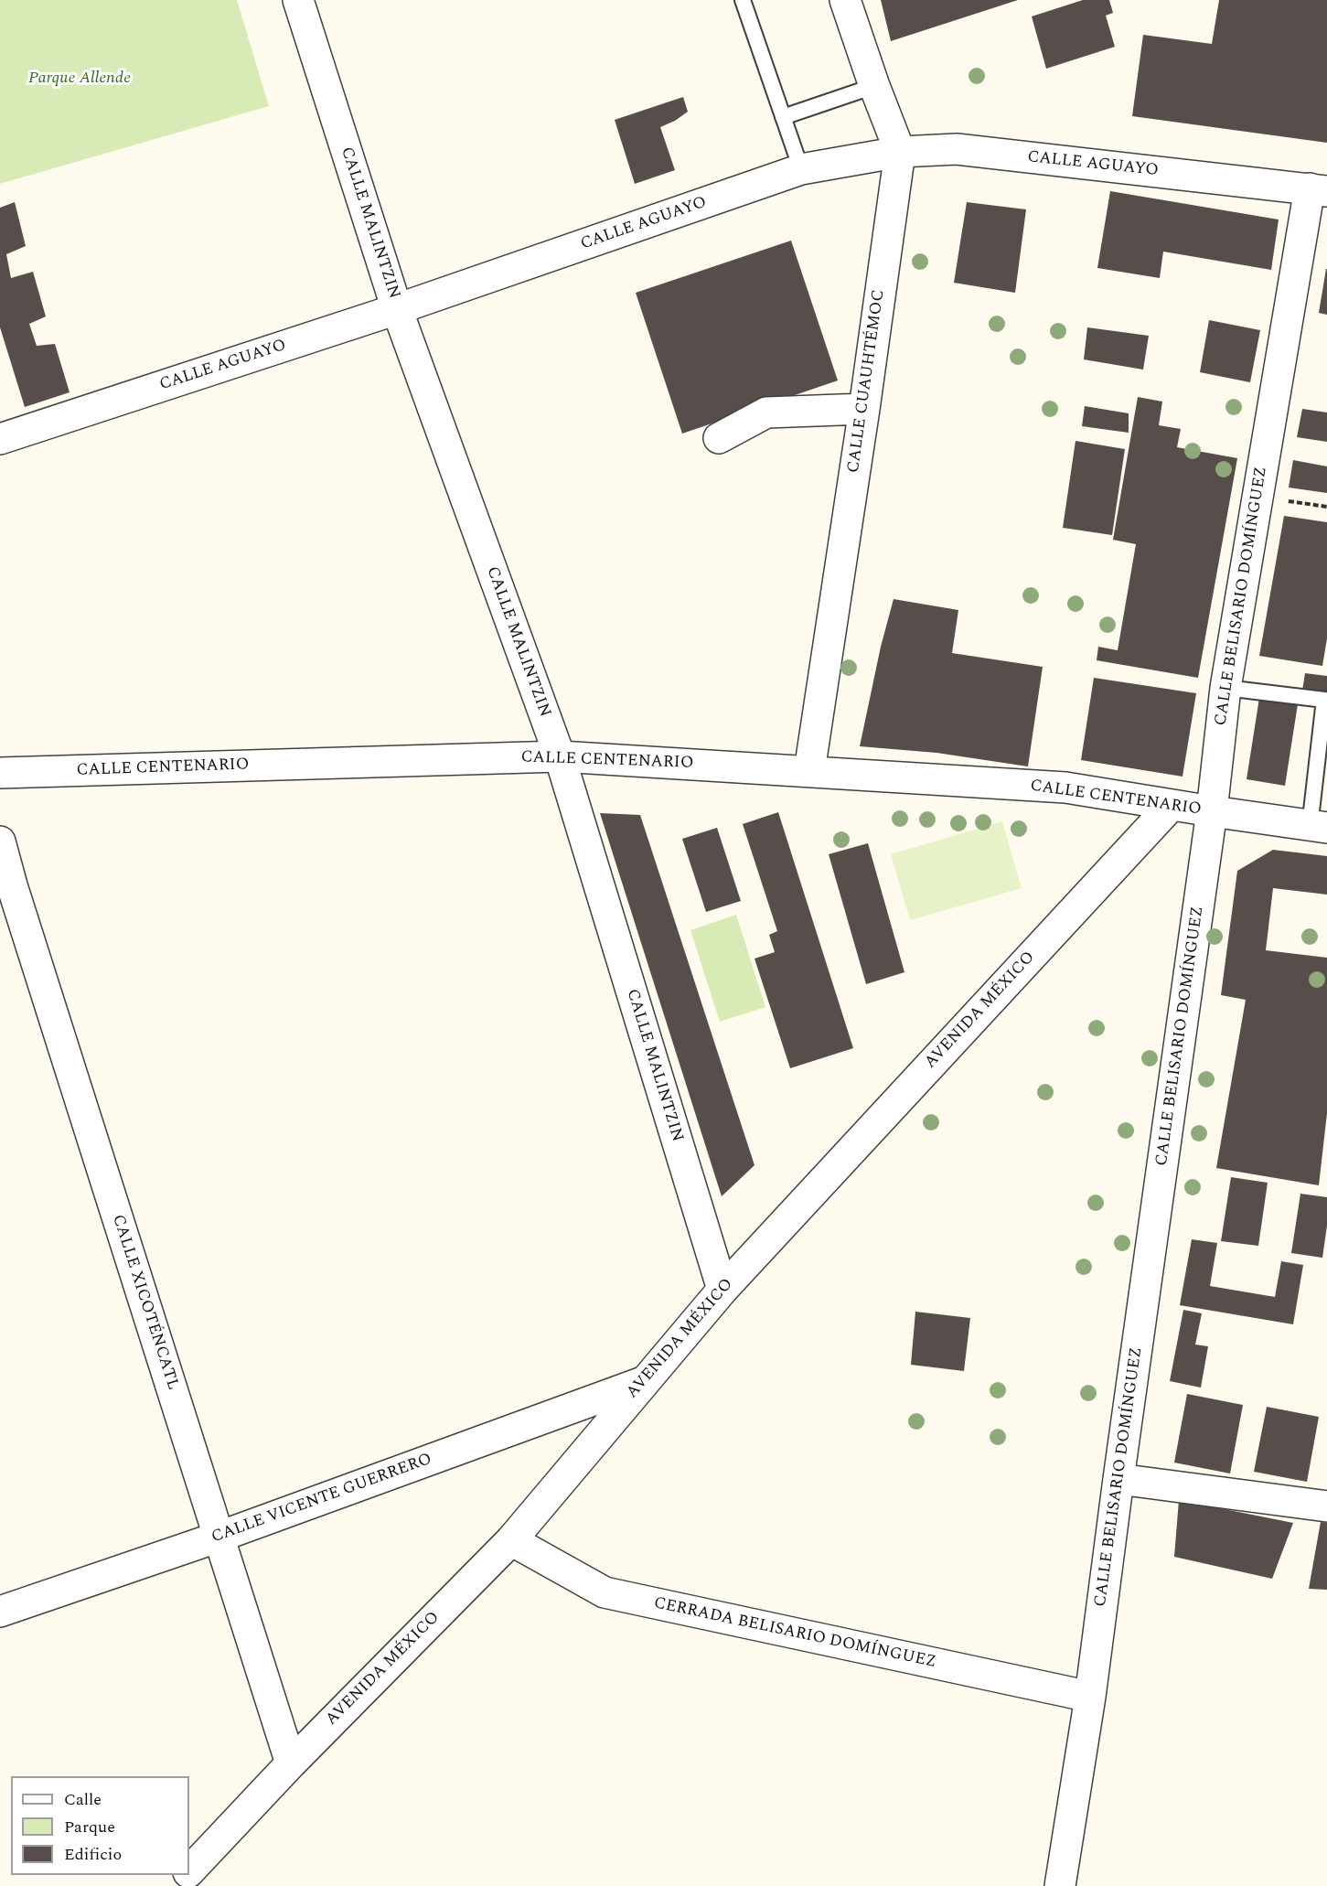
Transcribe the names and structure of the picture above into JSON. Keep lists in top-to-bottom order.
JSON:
{
  "streets": {
    "street": [
      "CALLE AGUAYO",
      "CALLE MALINTZIN",
      "CALLE CUAUHTÉMOC",
      "CALLE BELISARIO DOMÍNGUEZ",
      "CALLE CENTENARIO",
      "AVENIDA MÉXICO",
      "CALLE XICOTÉNCATL",
      "CALLE VICENTE GUERRERO",
      "CERRADA BELISARIO DOMÍNGUEZ"
    ]
  },
  "crossings": [
    ["CALLE AGUAYO", "CALLE MALINTZIN"],
    ["CALLE AGUAYO", "CALLE CUAUHTÉMOC"],
    ["CALLE AGUAYO", "CALLE BELISARIO DOMÍNGUEZ"],
    ["CALLE MALINTZIN", "CALLE CENTENARIO"],
    ["CALLE MALINTZIN", "AVENIDA MÉXICO"],
    ["CALLE CUAUHTÉMOC", "CALLE CENTENARIO"],
    ["CALLE BELISARIO DOMÍNGUEZ", "CALLE CENTENARIO"],
    ["CALLE BELISARIO DOMÍNGUEZ", "CERRADA BELISARIO DOMÍNGUEZ"],
    ["CALLE CENTENARIO", "AVENIDA MÉXICO"],
    ["AVENIDA MÉXICO", "CALLE XICOTÉNCATL"],
    ["AVENIDA MÉXICO", "CALLE VICENTE GUERRERO"],
    ["AVENIDA MÉXICO", "CERRADA BELISARIO DOMÍNGUEZ"],
    ["CALLE XICOTÉNCATL", "CALLE VICENTE GUERRERO"]
  ],
  "parks": ["Parque Allende"],
  "legend": ["Calle", "Parque", "Edificio"]
}
